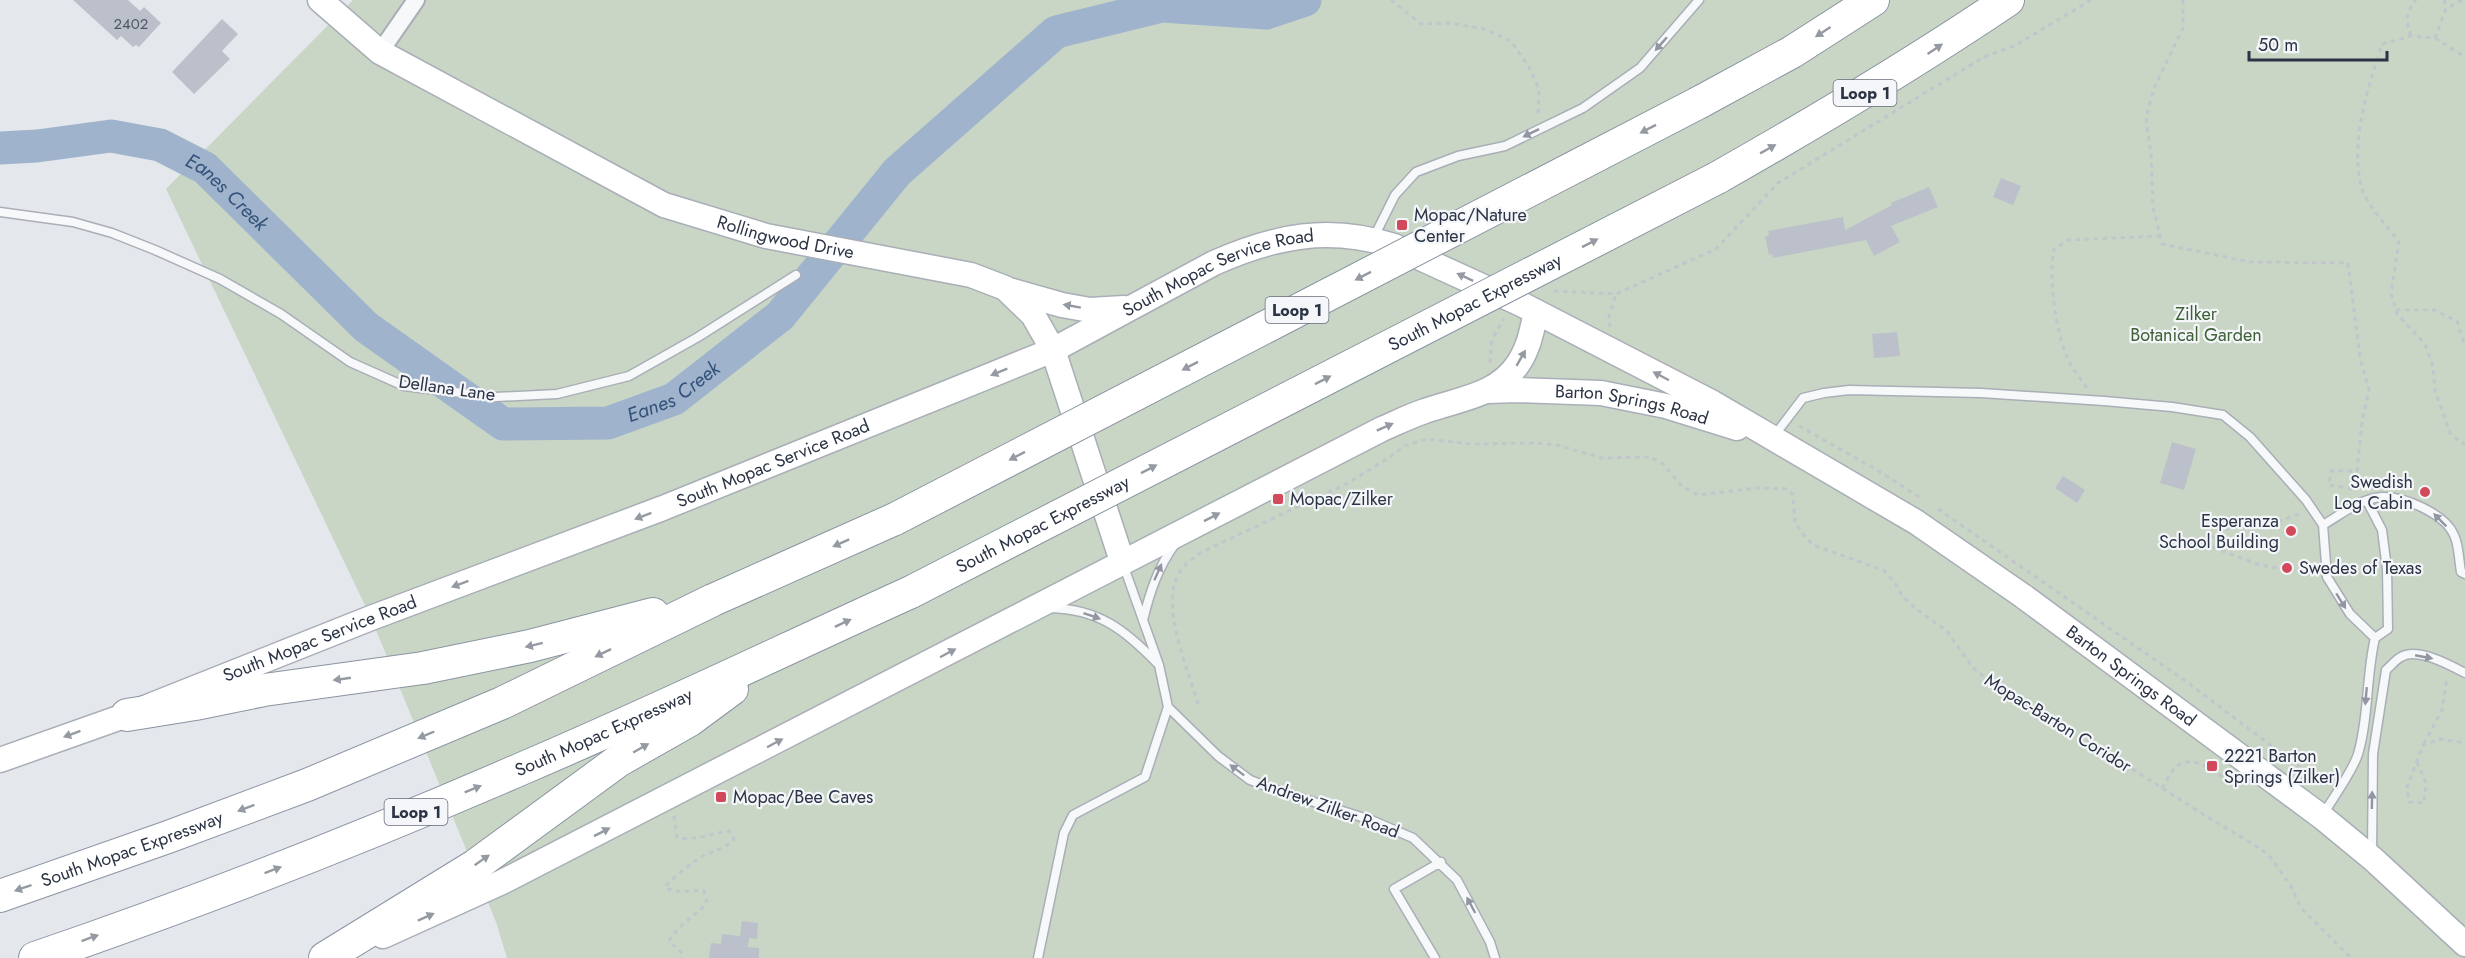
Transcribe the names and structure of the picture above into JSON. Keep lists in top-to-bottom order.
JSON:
{
  "streets": {
    "highway": ["Loop 1", "South Mopac Expressway"],
    "main road": ["Rollingwood Drive", "South Mopac Service Road", "Barton Springs Road"],
    "lane": ["Dellana Lane", "Andrew Zilker Road"],
    "path": ["Mopac-Barton Coridor"]
  },
  "crossings": [
    ["Rollingwood Drive", "South Mopac Service Road"],
    ["South Mopac Service Road", "Barton Springs Road"]
  ],
  "one_way": ["South Mopac Service Road", "Andrew Zilker Road"],
  "water": ["Eanes Creek"],
  "parks": ["Zilker Botanical Garden"],
  "places": {
    "transit": [
      "Mopac/Nature Center",
      "Mopac/Zilker",
      "2221 Barton Springs (Zilker)",
      "Mopac/Bee Caves"
    ],
    "other": ["Swedish Log Cabin", "Esperanza School Building", "Swedes of Texas"]
  },
  "house_numbers": ["2402"],
  "scale_bar": "50 m"
}
